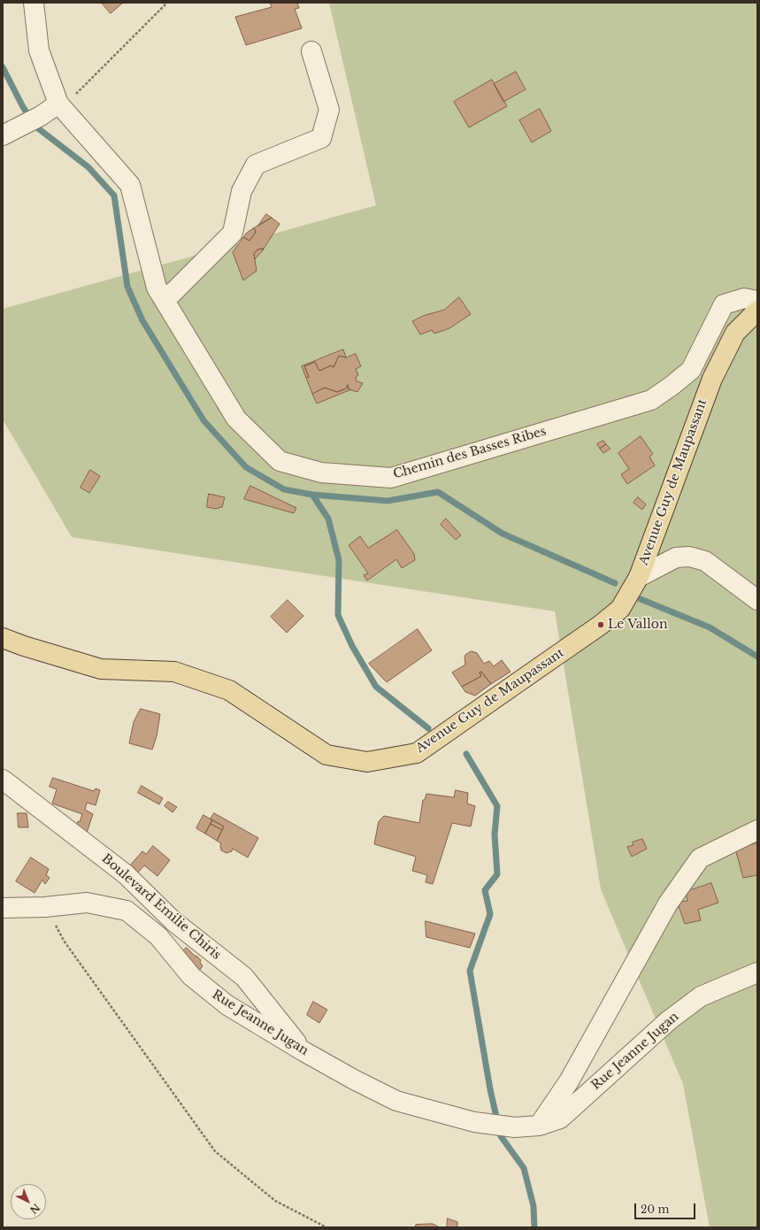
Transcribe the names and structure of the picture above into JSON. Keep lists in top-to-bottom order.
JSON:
{
  "streets": {
    "main road": ["Avenue Guy de Maupassant"],
    "street": ["Chemin des Basses Ribes", "Boulevard Emilie Chiris", "Rue Jeanne Jugan"]
  },
  "crossings": [
    ["Boulevard Emilie Chiris", "Rue Jeanne Jugan"]
  ],
  "places": ["Le Vallon"],
  "scale_bar": "20 m",
  "north": "bottom right"
}
